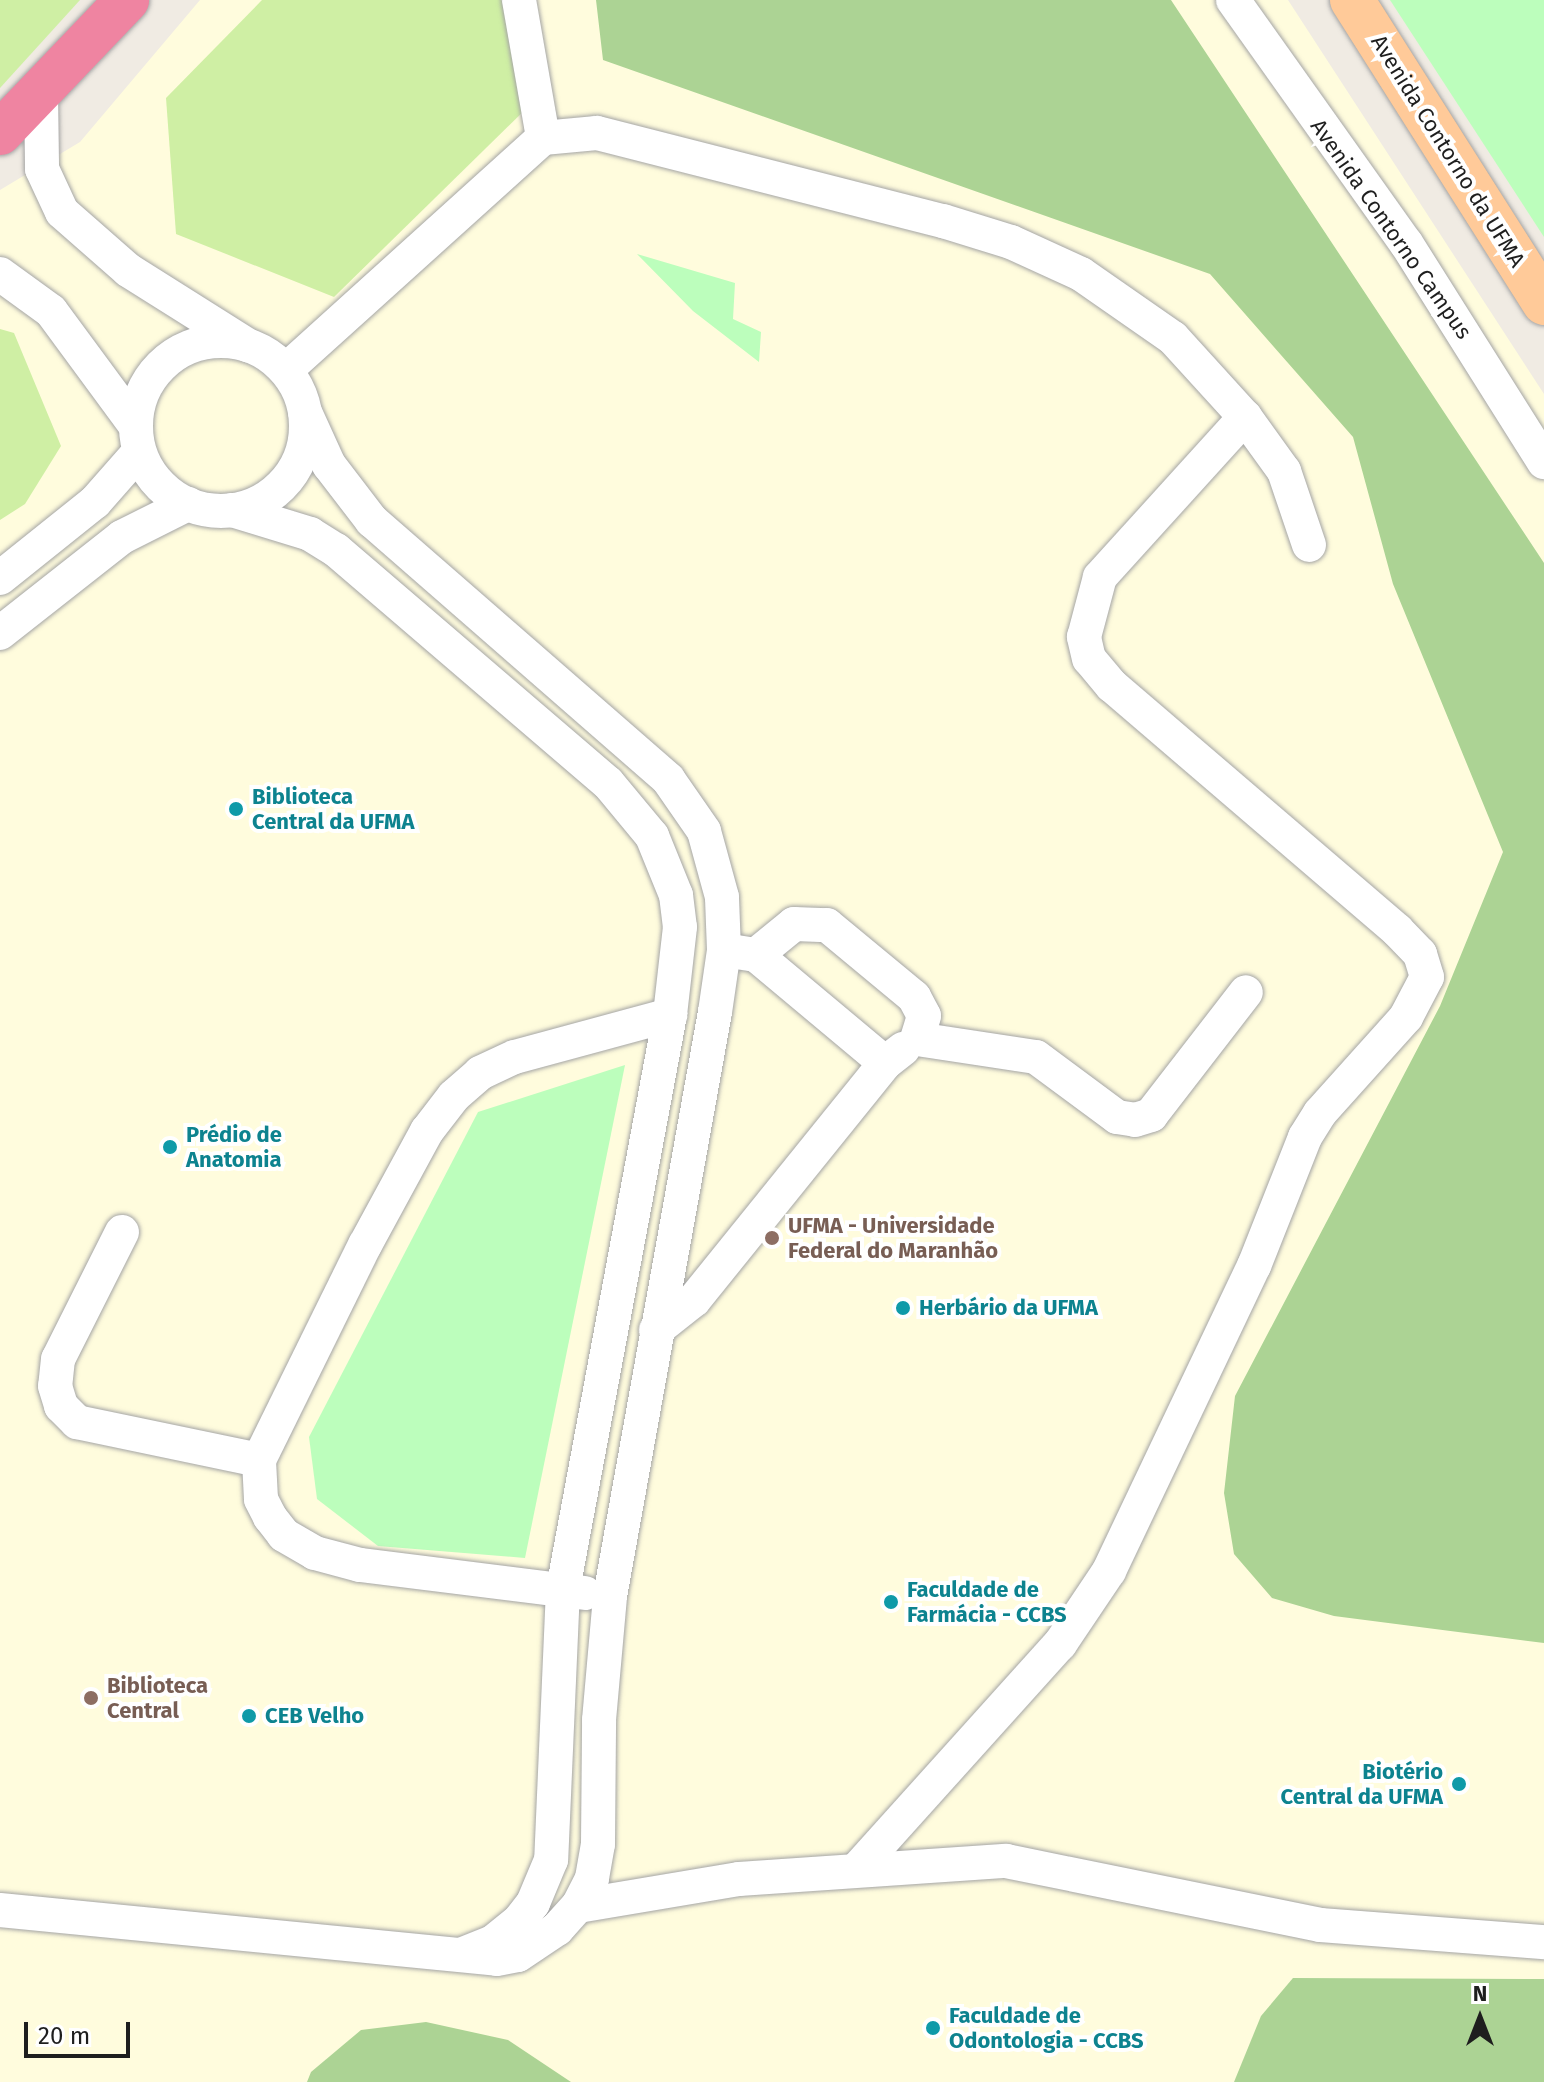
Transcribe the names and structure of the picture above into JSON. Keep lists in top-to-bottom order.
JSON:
{
  "streets": {
    "main road": ["Avenida Contorno da UFMA"],
    "street": ["Avenida Contorno Campus"]
  },
  "places": [
    "Biblioteca Central da UFMA",
    "Prédio de Anatomia",
    "UFMA - Universidade Federal do Maranhão",
    "Herbário da UFMA",
    "Faculdade de Farmácia - CCBS",
    "Biblioteca Central",
    "CEB Velho",
    "Biotério Central da UFMA",
    "Faculdade de Odontologia - CCBS"
  ],
  "scale_bar": "20 m",
  "north": "top"
}
